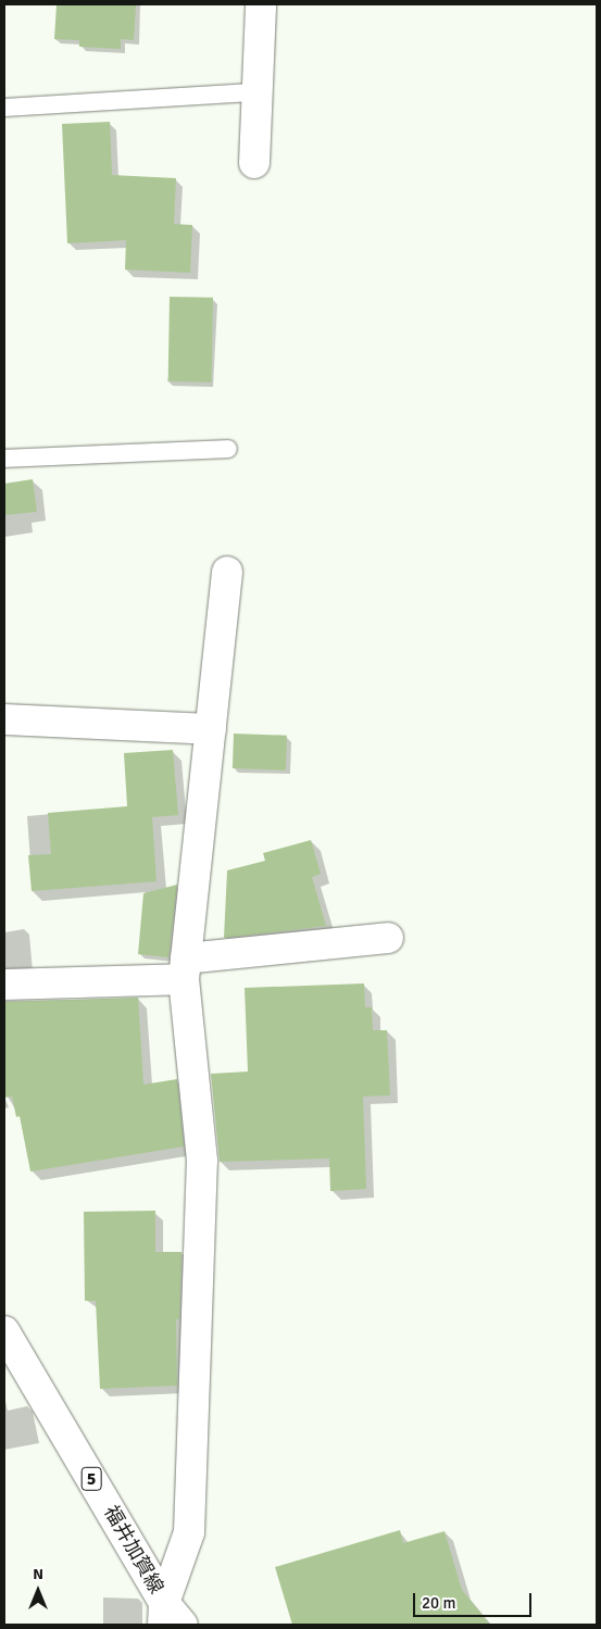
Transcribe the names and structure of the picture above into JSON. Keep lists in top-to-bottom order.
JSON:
{
  "streets": {
    "street": ["5", "福井加賀線"]
  },
  "scale_bar": "20 m",
  "north": "top"
}
